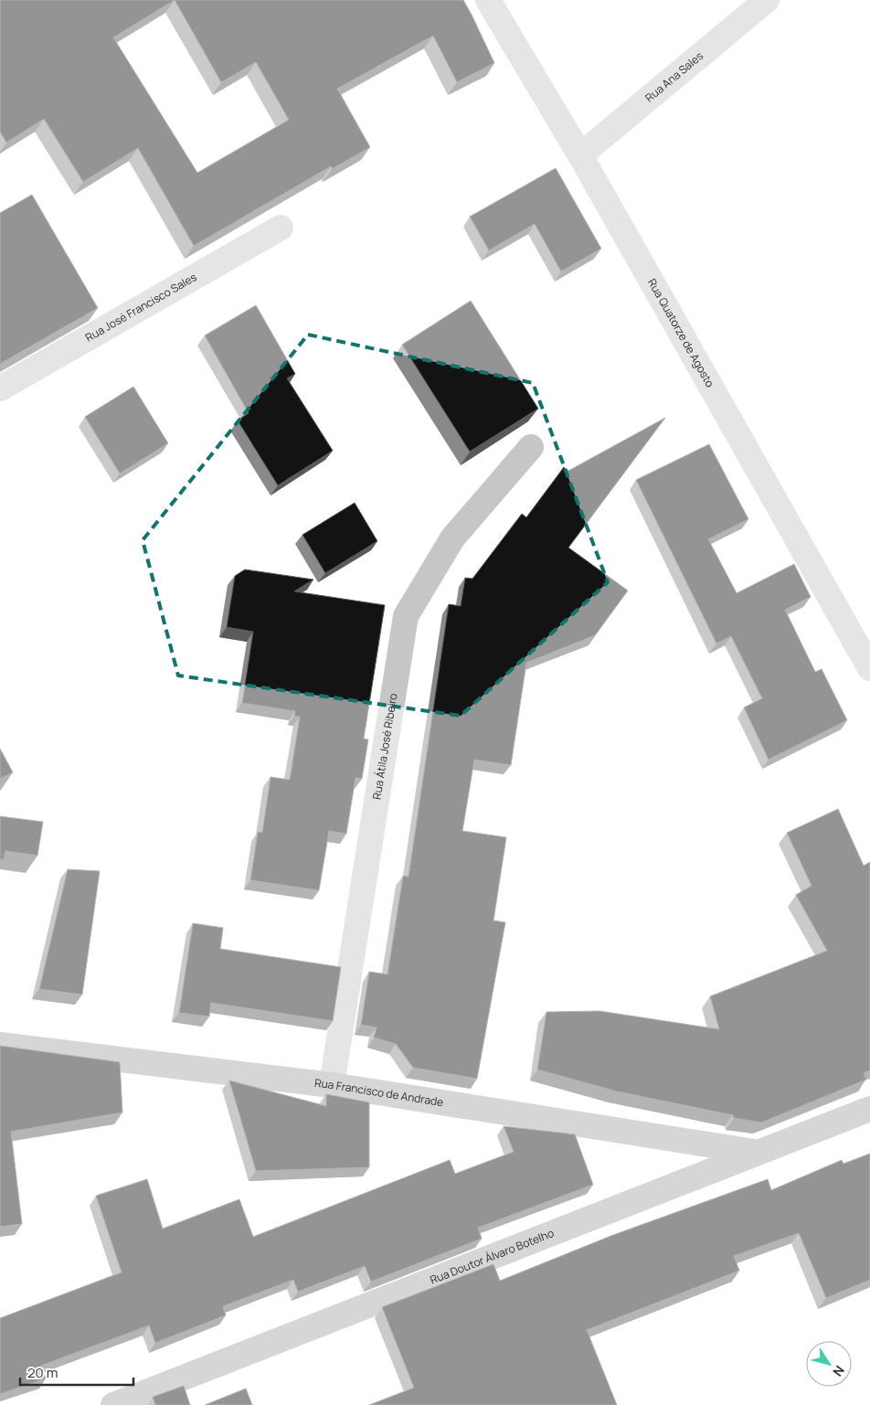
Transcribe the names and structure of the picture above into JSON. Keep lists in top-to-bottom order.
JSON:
{
  "streets": {
    "main road": ["Rua Francisco de Andrade", "Rua Doutor Álvaro Botelho"],
    "street": [
      "Rua Ana Sales",
      "Rua José Francisco Sales",
      "Rua Quatorze de Agosto",
      "Rua Átila José Ribeiro"
    ]
  },
  "crossings": [
    ["Rua Ana Sales", "Rua Quatorze de Agosto"],
    ["Rua Átila José Ribeiro", "Rua Francisco de Andrade"],
    ["Rua Francisco de Andrade", "Rua Doutor Álvaro Botelho"]
  ],
  "scale_bar": "20 m",
  "north": "bottom right"
}
